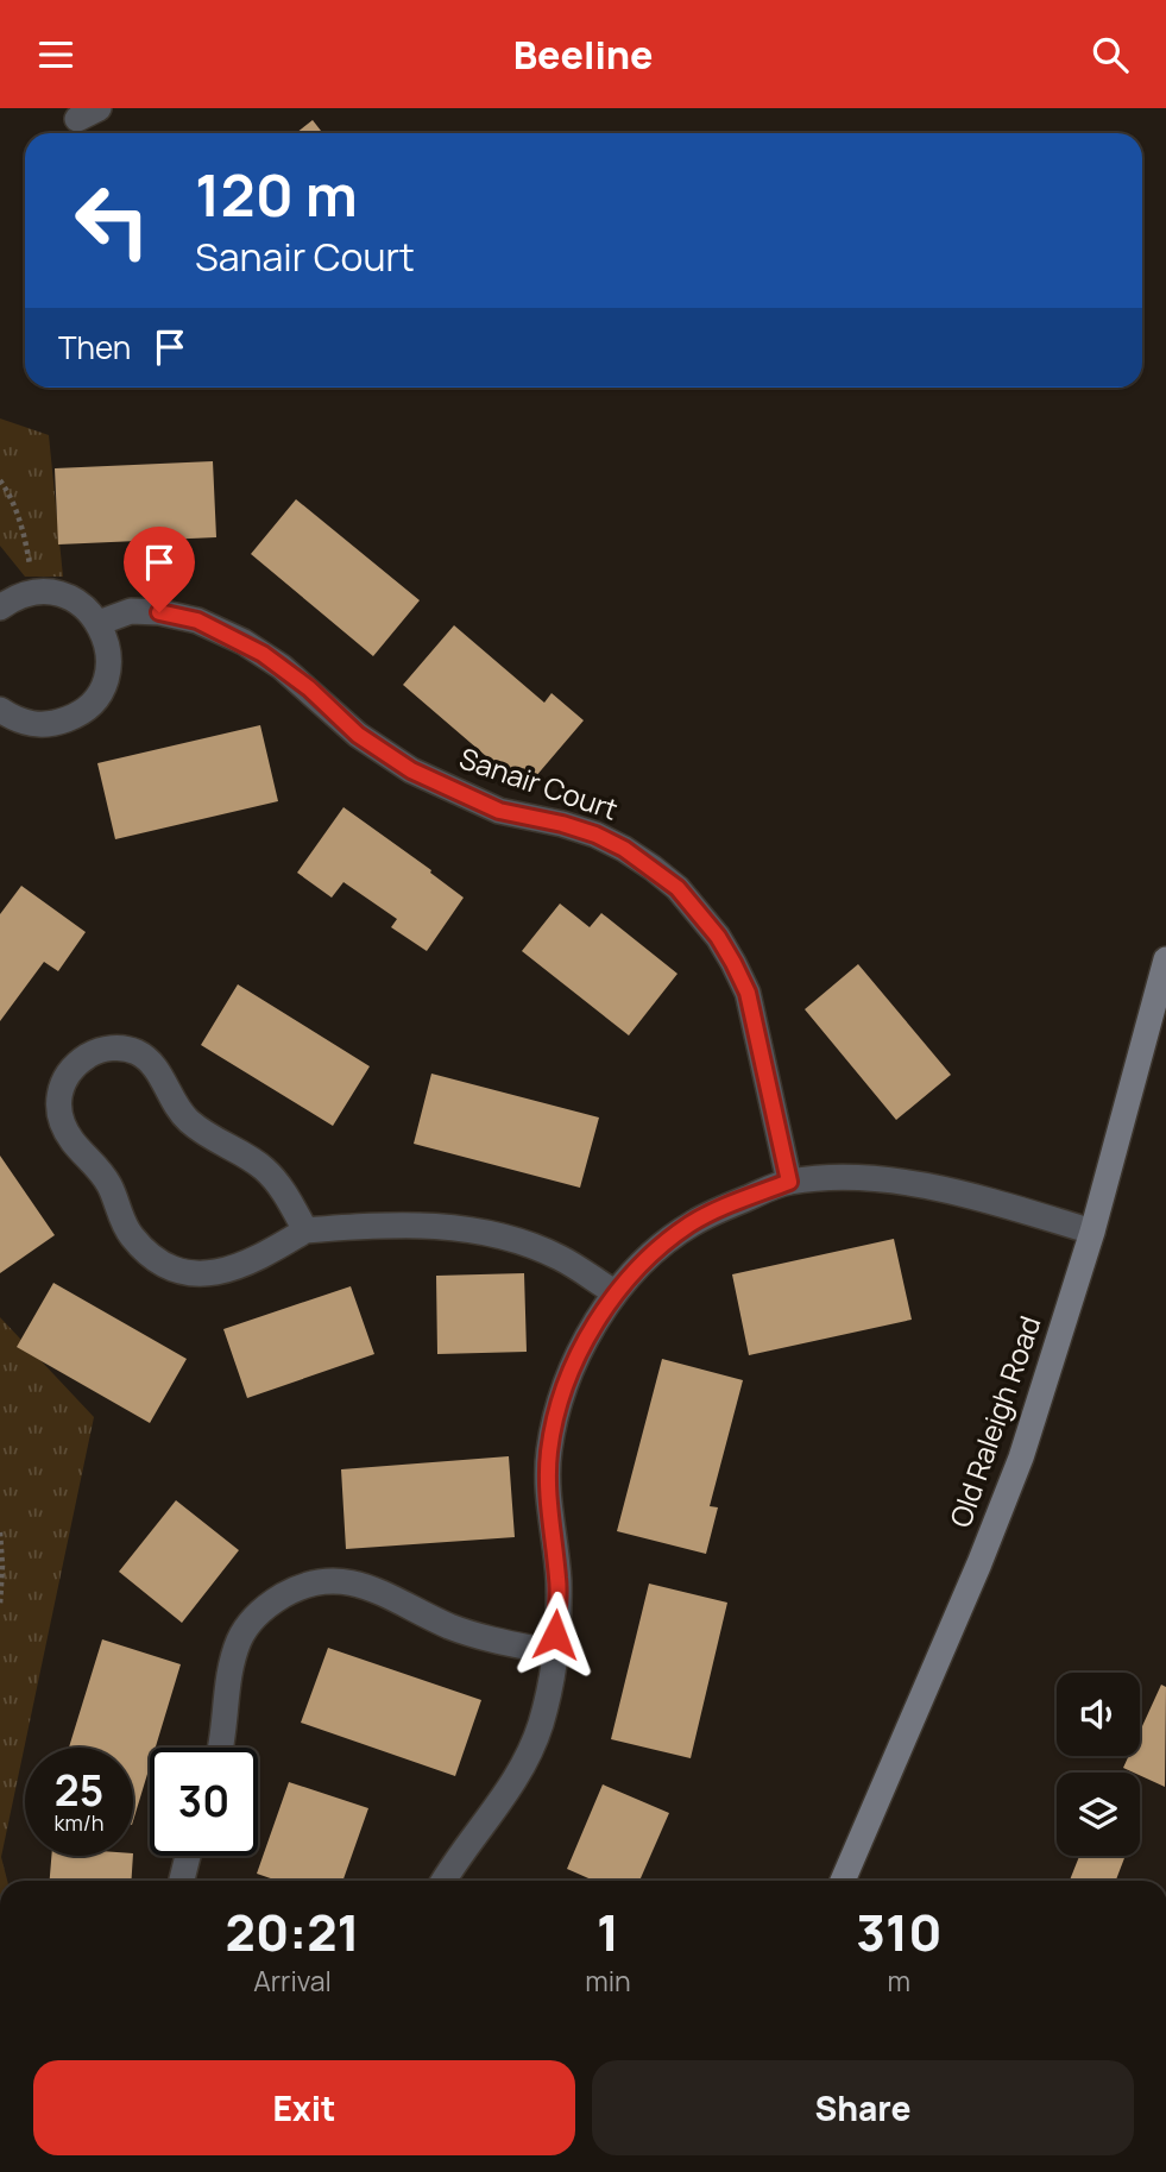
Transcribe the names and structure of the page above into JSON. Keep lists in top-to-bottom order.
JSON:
{
  "streets": {
    "main road": ["Old Raleigh Road"],
    "street": ["Sanair Court"]
  },
  "page": {
    "header": "Beeline",
    "turn": ["120 m", "Sanair Court"],
    "then": "Then",
    "speed": "25 km/h",
    "limit": "30",
    "eta": [
      "20:21",
      "Arrival",
      "1",
      "min",
      "310",
      "m"
    ],
    "buttons": ["Exit", "Share"]
  }
}
